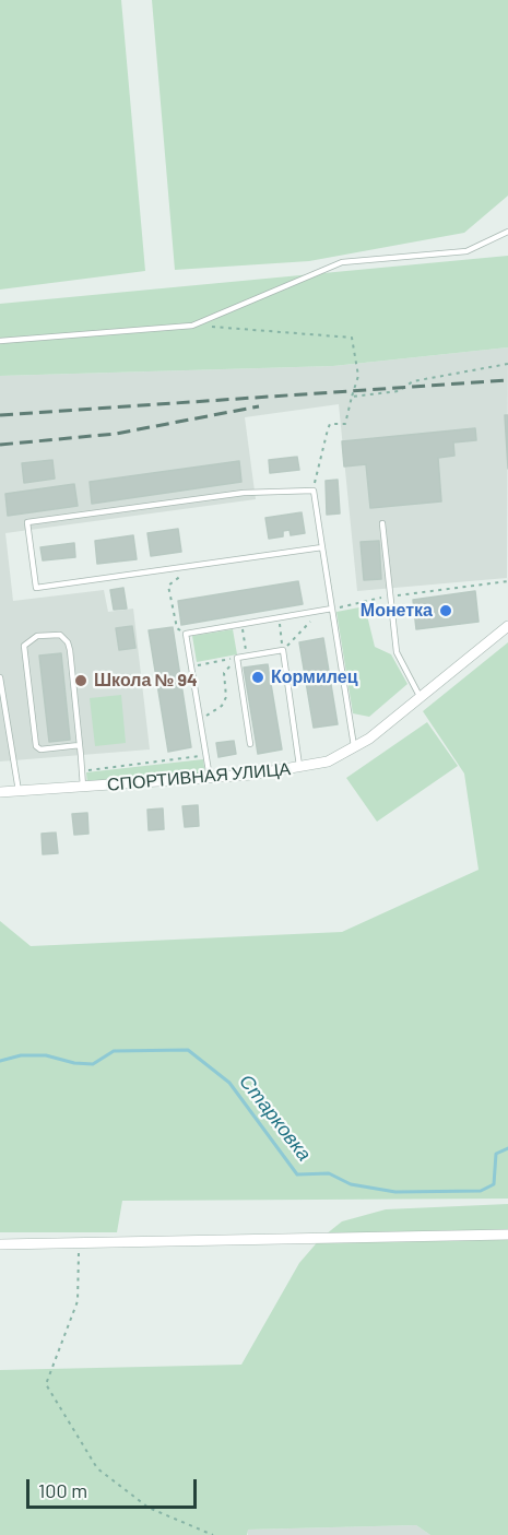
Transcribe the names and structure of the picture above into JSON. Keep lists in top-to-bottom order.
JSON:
{
  "streets": {
    "street": ["СПОРТИВНАЯ УЛИЦА"]
  },
  "water": ["Старковка"],
  "places": ["Монетка", "Кормилец", "Школа № 94"],
  "scale_bar": "100 m"
}
